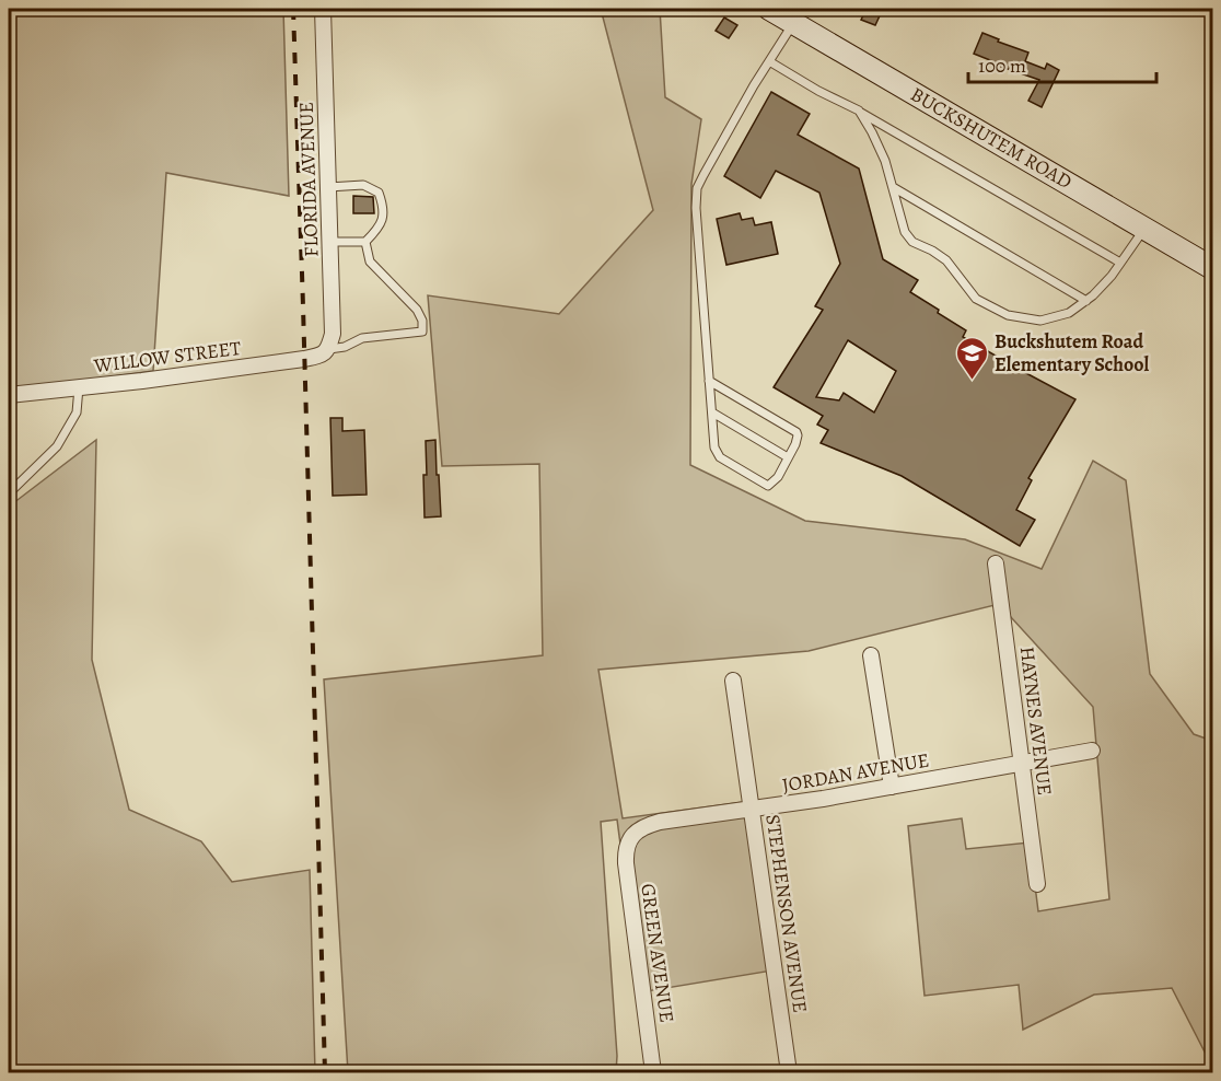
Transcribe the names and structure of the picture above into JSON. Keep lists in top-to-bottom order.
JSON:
{
  "streets": {
    "main road": ["BUCKSHUTEM ROAD"],
    "street": [
      "FLORIDA AVENUE",
      "WILLOW STREET",
      "HAYNES AVENUE",
      "JORDAN AVENUE",
      "STEPHENSON AVENUE",
      "GREEN AVENUE"
    ]
  },
  "crossings": [
    ["FLORIDA AVENUE", "WILLOW STREET"],
    ["HAYNES AVENUE", "JORDAN AVENUE"],
    ["JORDAN AVENUE", "STEPHENSON AVENUE"],
    ["JORDAN AVENUE", "GREEN AVENUE"]
  ],
  "places": {
    "school or university": ["Buckshutem Road Elementary School"]
  },
  "scale_bar": "100 m"
}
